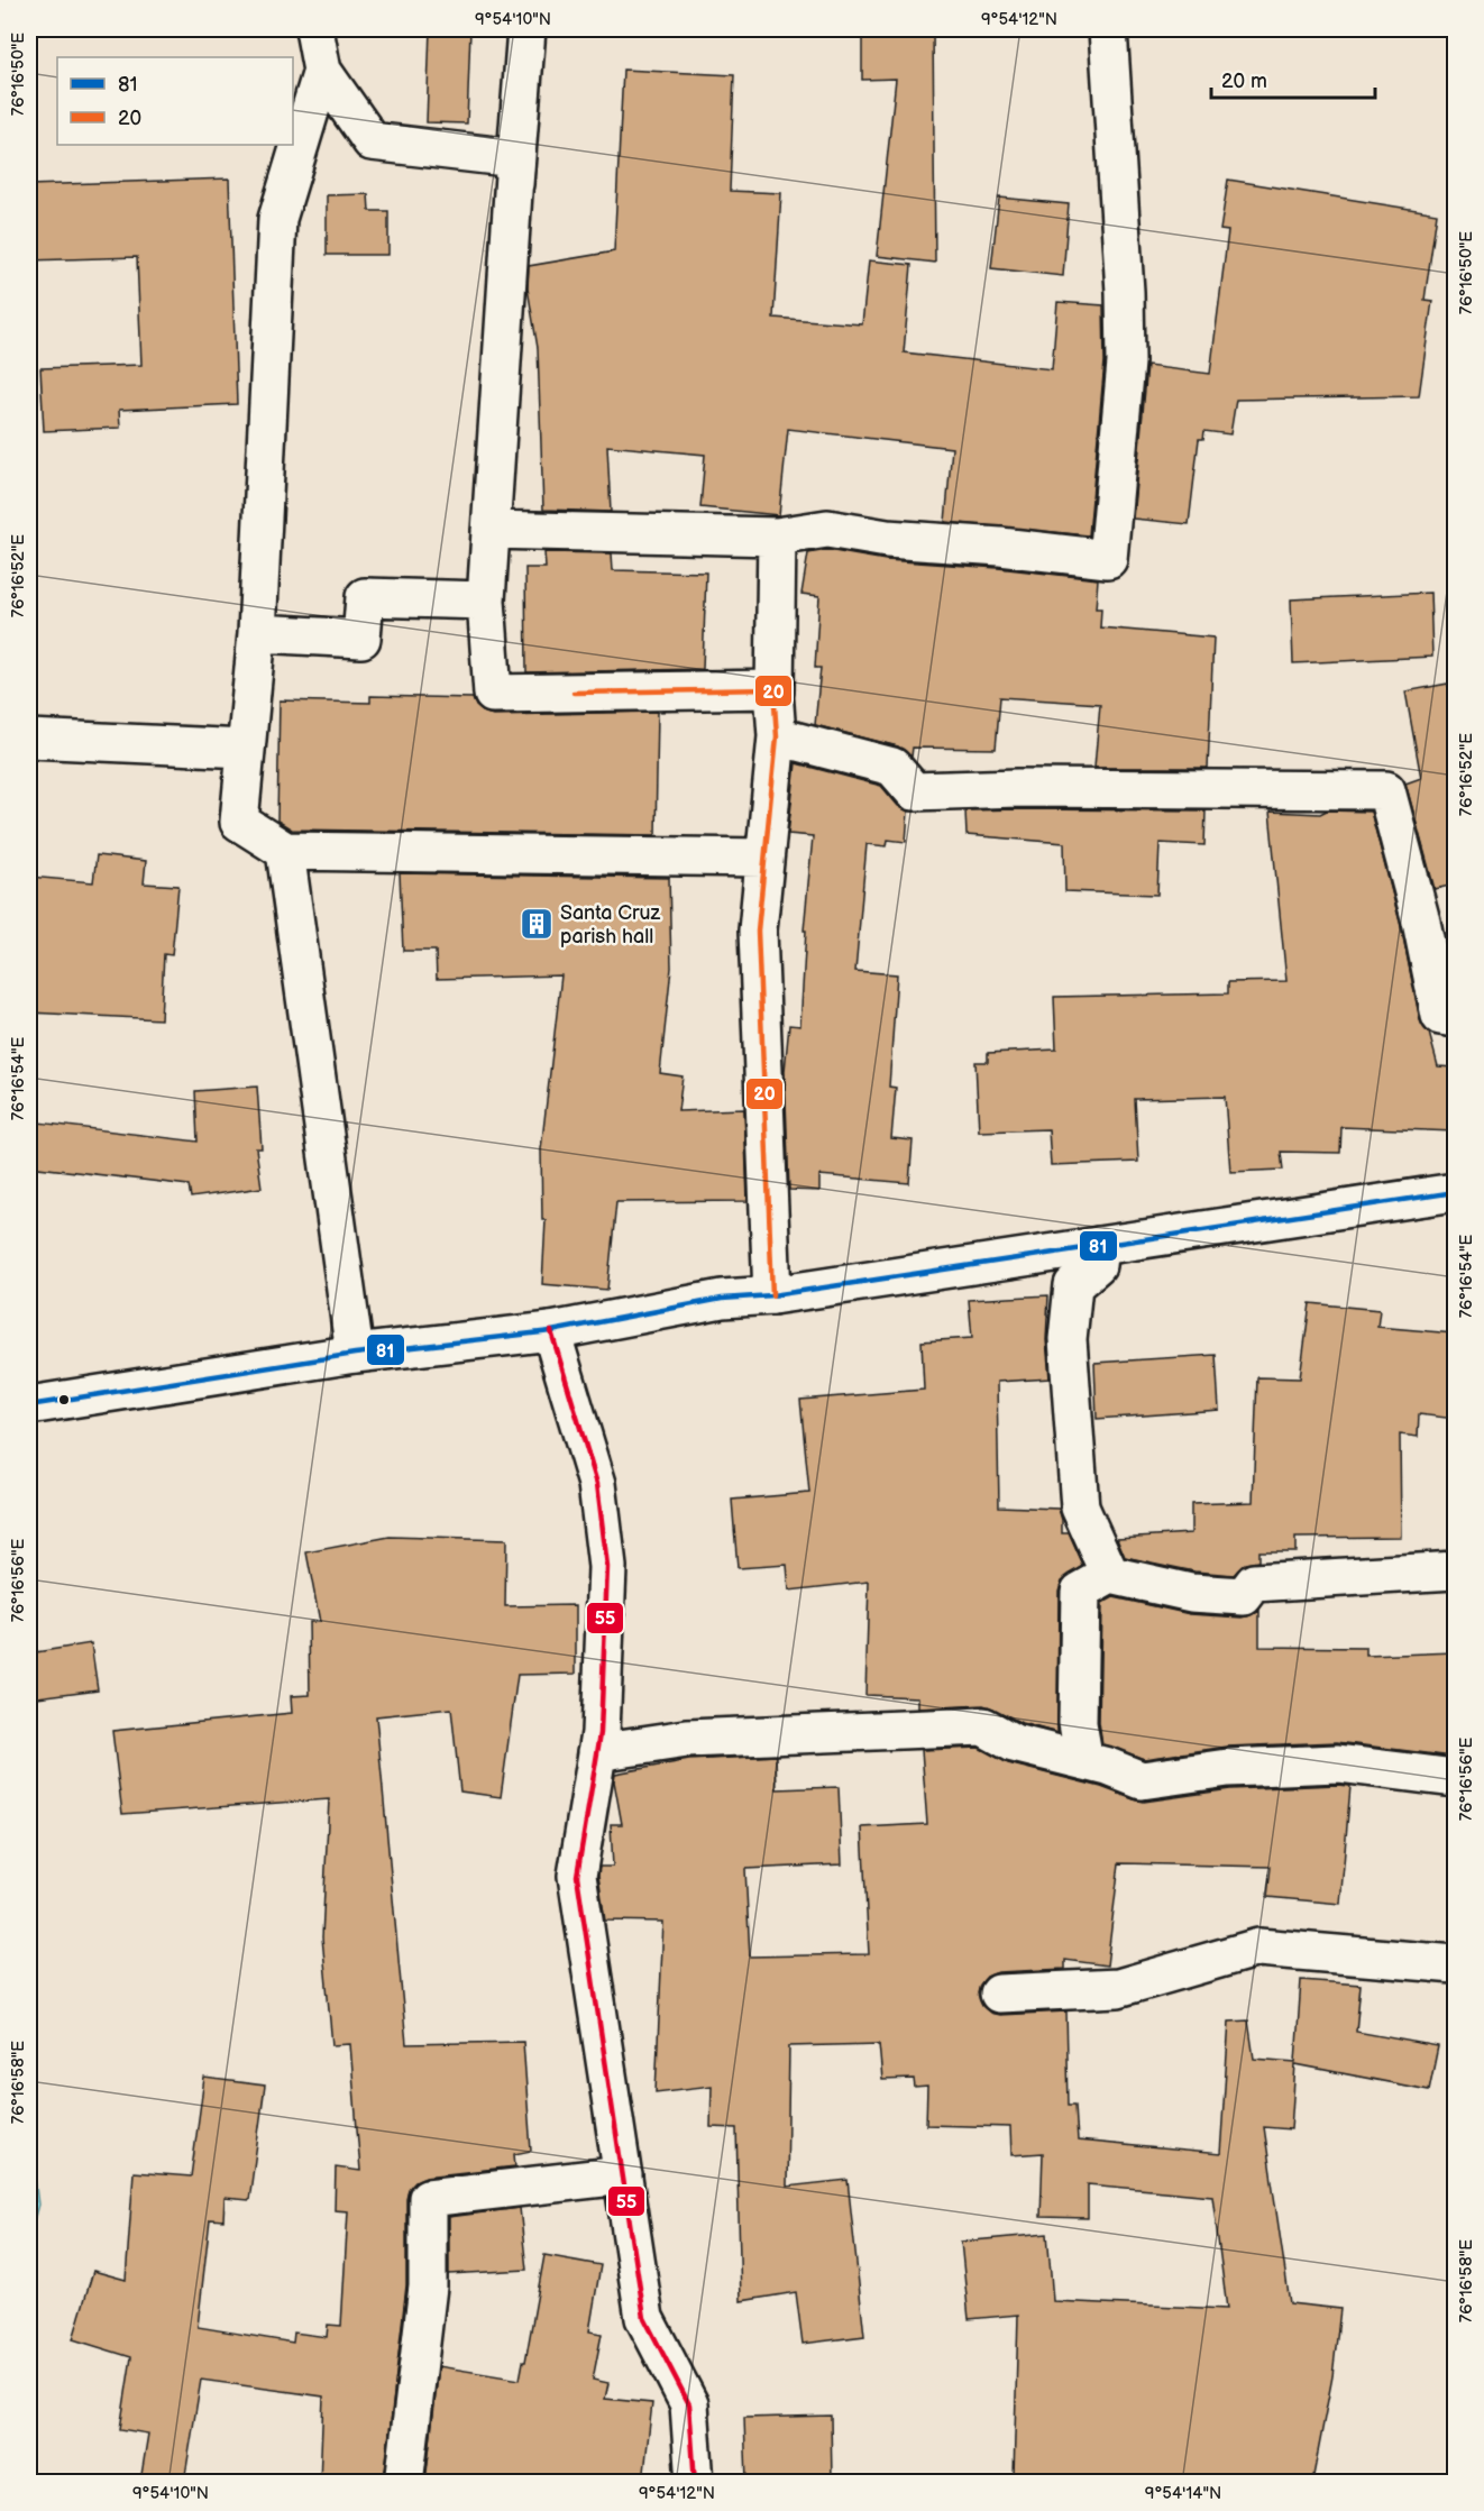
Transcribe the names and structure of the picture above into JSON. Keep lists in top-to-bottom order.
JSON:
{
  "places": {
    "building": ["Santa Cruz parish hall"]
  },
  "lines": ["transit line 20", "transit line 81", "transit line 55"],
  "legend": ["81", "20"],
  "scale_bar": "20 m",
  "coordinates": [
    "9°54'10\"N",
    "9°54'12\"N",
    "76°16'50\"E",
    "76°16'52\"E",
    "76°16'54\"E",
    "76°16'56\"E",
    "76°16'58\"E",
    "9°54'14\"N"
  ]
}
